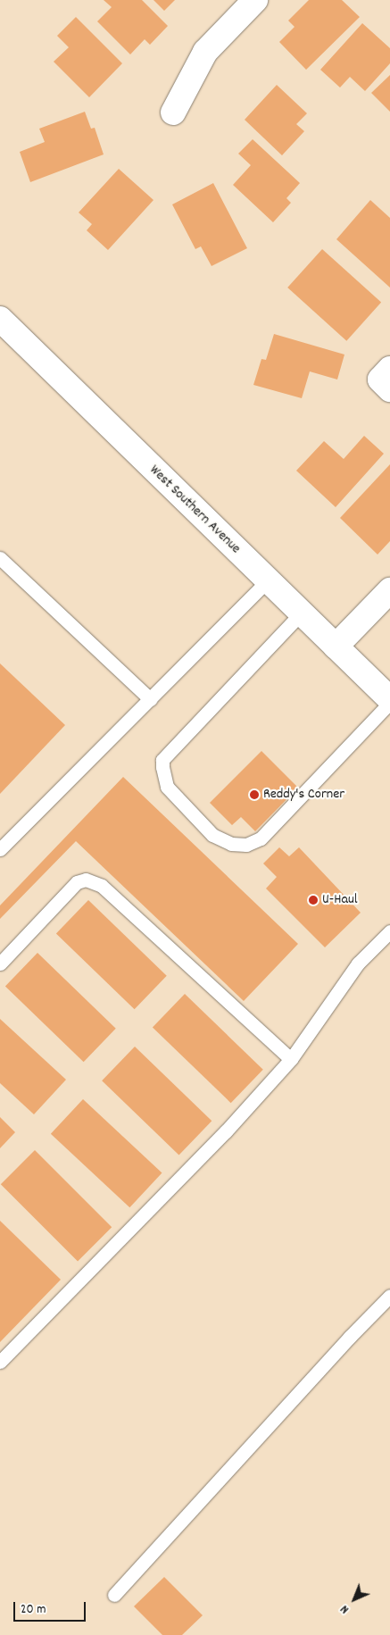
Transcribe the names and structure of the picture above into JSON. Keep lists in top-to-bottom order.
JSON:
{
  "streets": {
    "main road": ["West Southern Avenue"]
  },
  "places": ["Reddy's Corner", "U-Haul"],
  "scale_bar": "20 m",
  "north": "bottom left"
}
